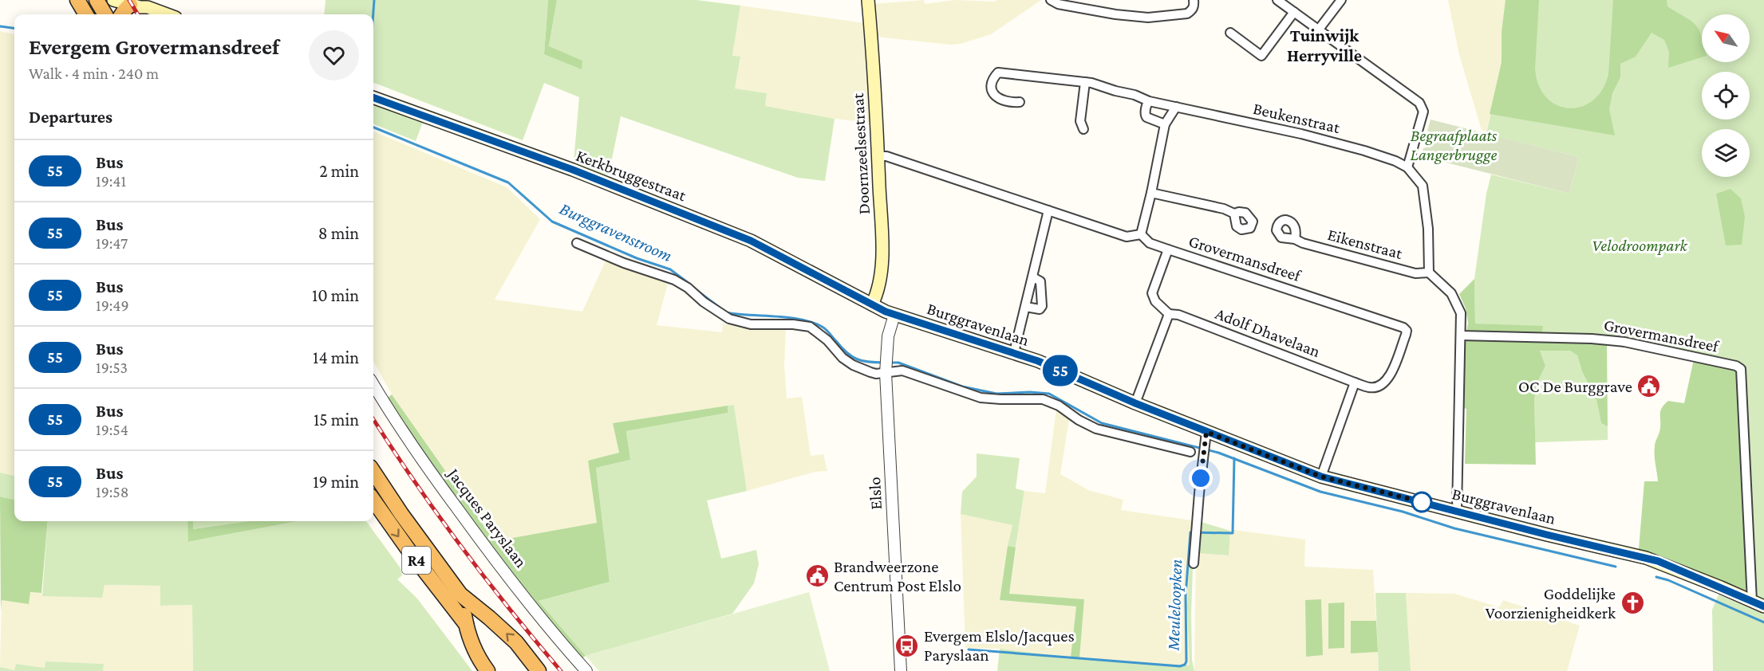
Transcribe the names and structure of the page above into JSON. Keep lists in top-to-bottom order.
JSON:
{
  "streets": {
    "highway": ["R4"],
    "main road": ["Doornzeelsestraat", "Kerkbruggestraat", "Burggravenlaan"],
    "street": [
      "Beukenstraat",
      "Eikenstraat",
      "Grovermansdreef",
      "Adolf Dhavelaan",
      "Elslo",
      "Jacques Paryslaan"
    ]
  },
  "crossings": [
    ["Beukenstraat", "Eikenstraat"],
    ["Doornzeelsestraat", "Kerkbruggestraat"],
    ["Doornzeelsestraat", "Burggravenlaan"],
    ["Kerkbruggestraat", "Burggravenlaan"],
    ["Grovermansdreef", "Burggravenlaan"],
    ["Grovermansdreef", "Adolf Dhavelaan"],
    ["Burggravenlaan", "Elslo"]
  ],
  "districts": ["Tuinwijk Herryville"],
  "water": ["Burggravenstroom", "Meuleloopken"],
  "parks": ["Begraafplaats Langerbrugge", "Velodroompark"],
  "places": {
    "public building": ["OC De Burggrave", "Brandweerzone Centrum Post Elslo"],
    "church": ["Goddelijke Voorzienigheidkerk"],
    "bus stop": ["Evergem Elslo/Jacques Paryslaan"]
  },
  "lines": ["bus line 55"],
  "north": "top left",
  "page": {
    "on_map": "55",
    "heading": [
      ["Evergem Grovermansdreef", "Walk · 4 min · 240 m"],
      "Departures"
    ],
    "list": [
      {
        "mark": "55",
        "name": "Bus",
        "note": "19:41",
        "value": "2 min"
      },
      {
        "mark": "55",
        "name": "Bus",
        "note": "19:47",
        "value": "8 min"
      },
      {
        "mark": "55",
        "name": "Bus",
        "note": "19:49",
        "value": "10 min"
      },
      {
        "mark": "55",
        "name": "Bus",
        "note": "19:53",
        "value": "14 min"
      },
      {
        "mark": "55",
        "name": "Bus",
        "note": "19:54",
        "value": "15 min"
      },
      {
        "mark": "55",
        "name": "Bus",
        "note": "19:58",
        "value": "19 min"
      }
    ]
  }
}
